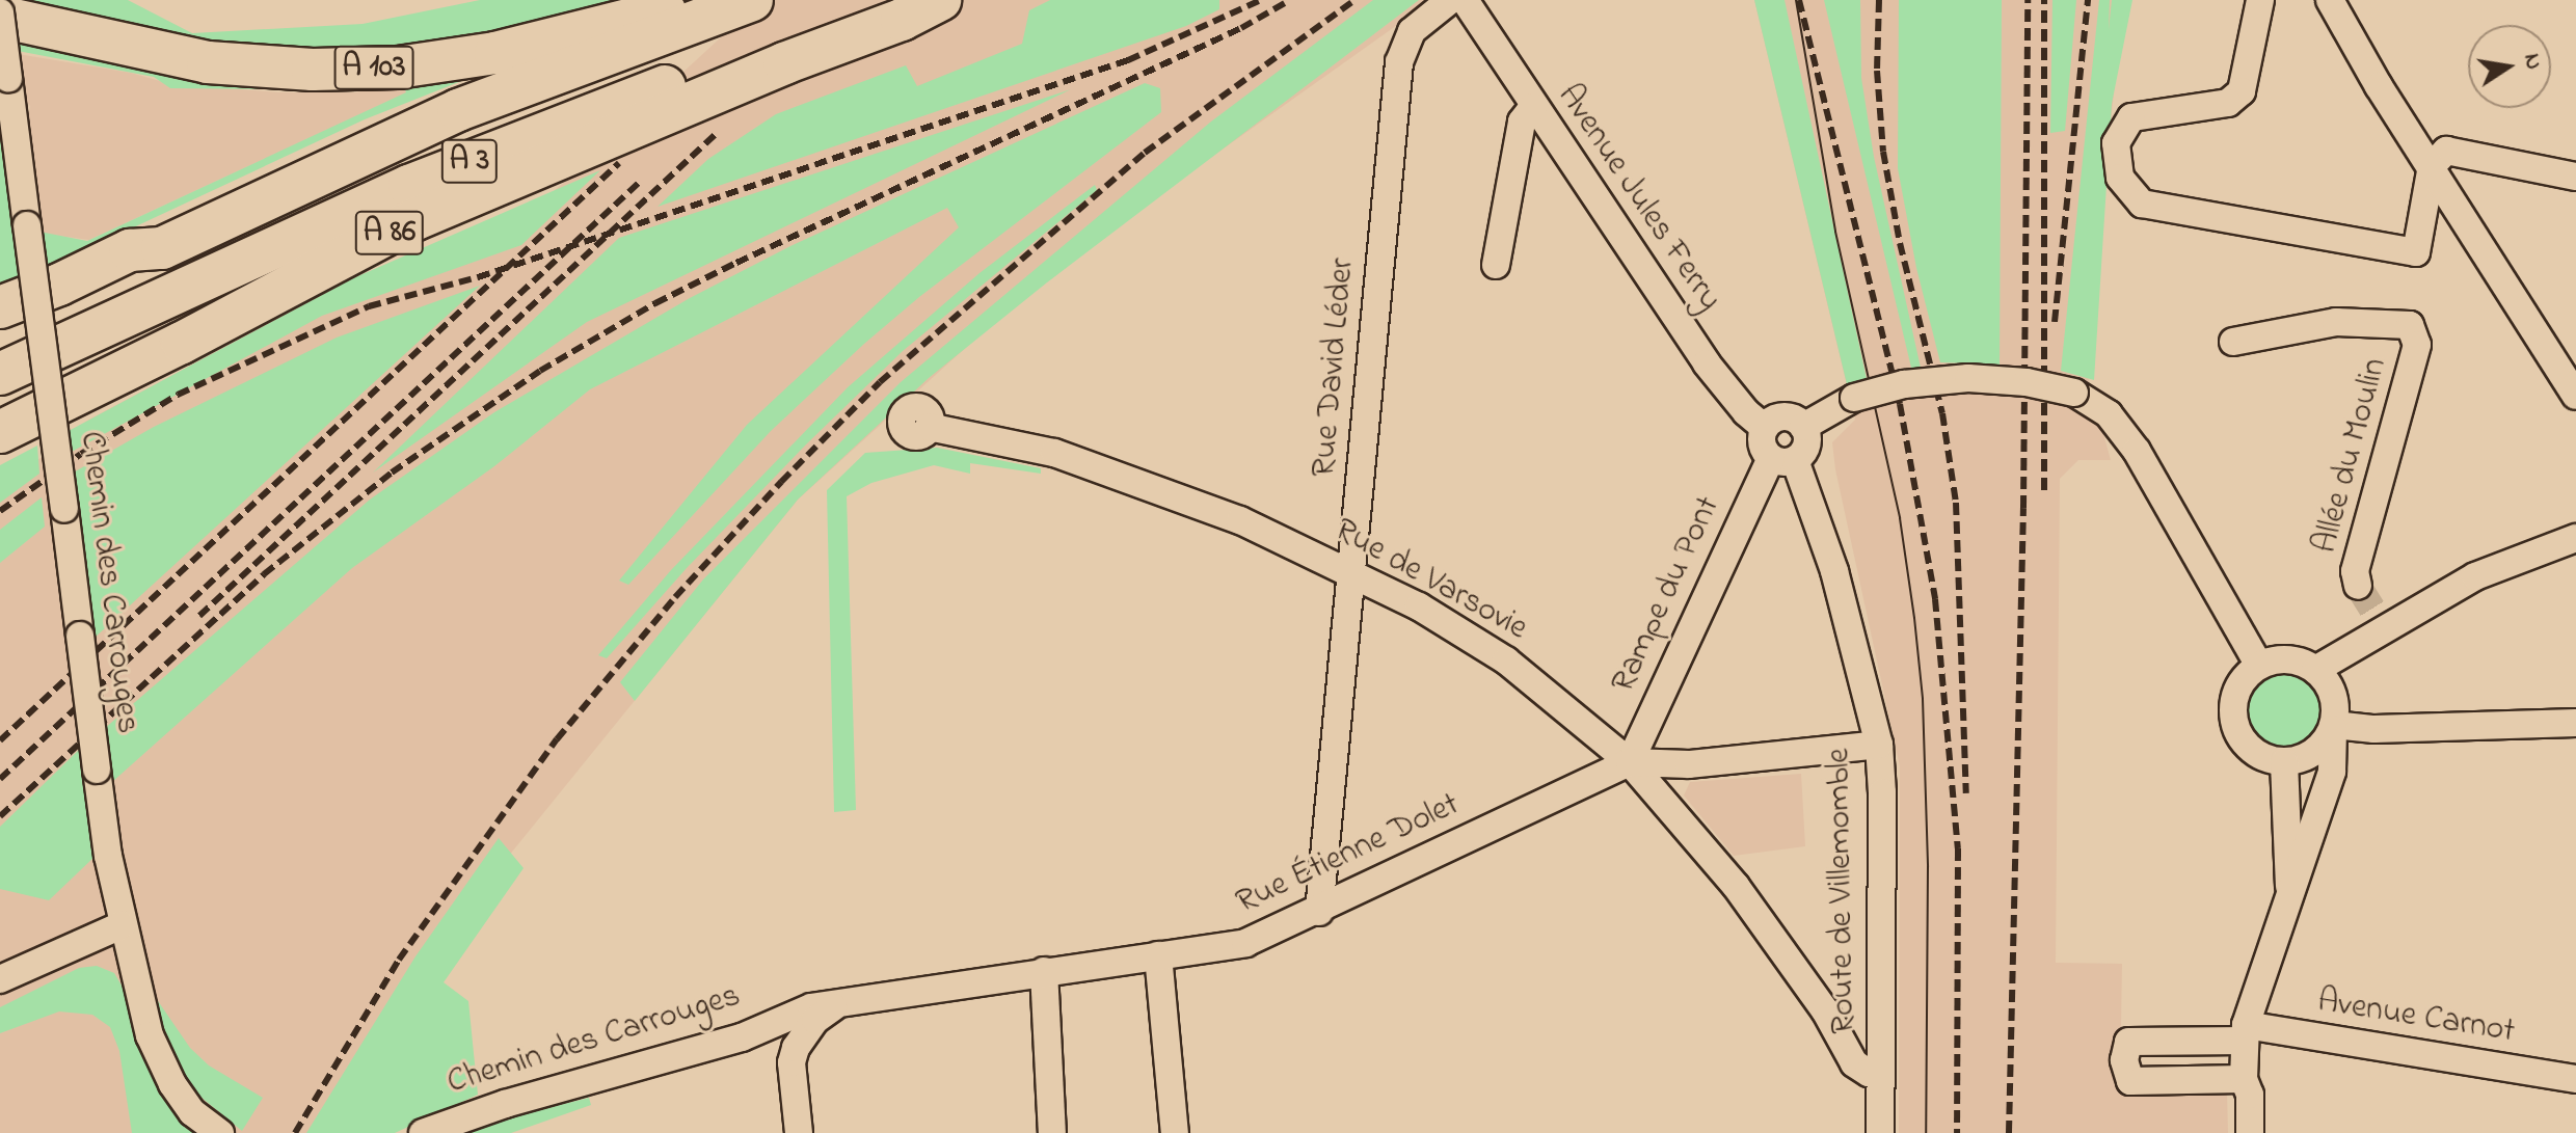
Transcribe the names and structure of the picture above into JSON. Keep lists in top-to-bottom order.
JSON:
{
  "streets": {
    "highway": ["A 103", "A 3", "A 86"],
    "street": [
      "Avenue Jules Ferry",
      "Rue David Léder",
      "Allée du Moulin",
      "Rue de Varsovie",
      "Chemin des Carrouges",
      "Rampe du Pont",
      "Rue Étienne Dolet",
      "Route de Villemomble",
      "Avenue Carnot"
    ]
  },
  "crossings": [
    ["A 103", "A 3"],
    ["A 103", "Chemin des Carrouges"],
    ["Avenue Jules Ferry", "Rampe du Pont"],
    ["Avenue Jules Ferry", "Route de Villemomble"],
    ["Rue David Léder", "Rue de Varsovie"],
    ["Rue David Léder", "Rue Étienne Dolet"],
    ["Rue de Varsovie", "Rampe du Pont"],
    ["Rue de Varsovie", "Rue Étienne Dolet"],
    ["Rue de Varsovie", "Route de Villemomble"],
    ["Chemin des Carrouges", "Rue Étienne Dolet"],
    ["Rampe du Pont", "Rue Étienne Dolet"],
    ["Rampe du Pont", "Route de Villemomble"],
    ["Rue Étienne Dolet", "Route de Villemomble"]
  ],
  "north": "right"
}
